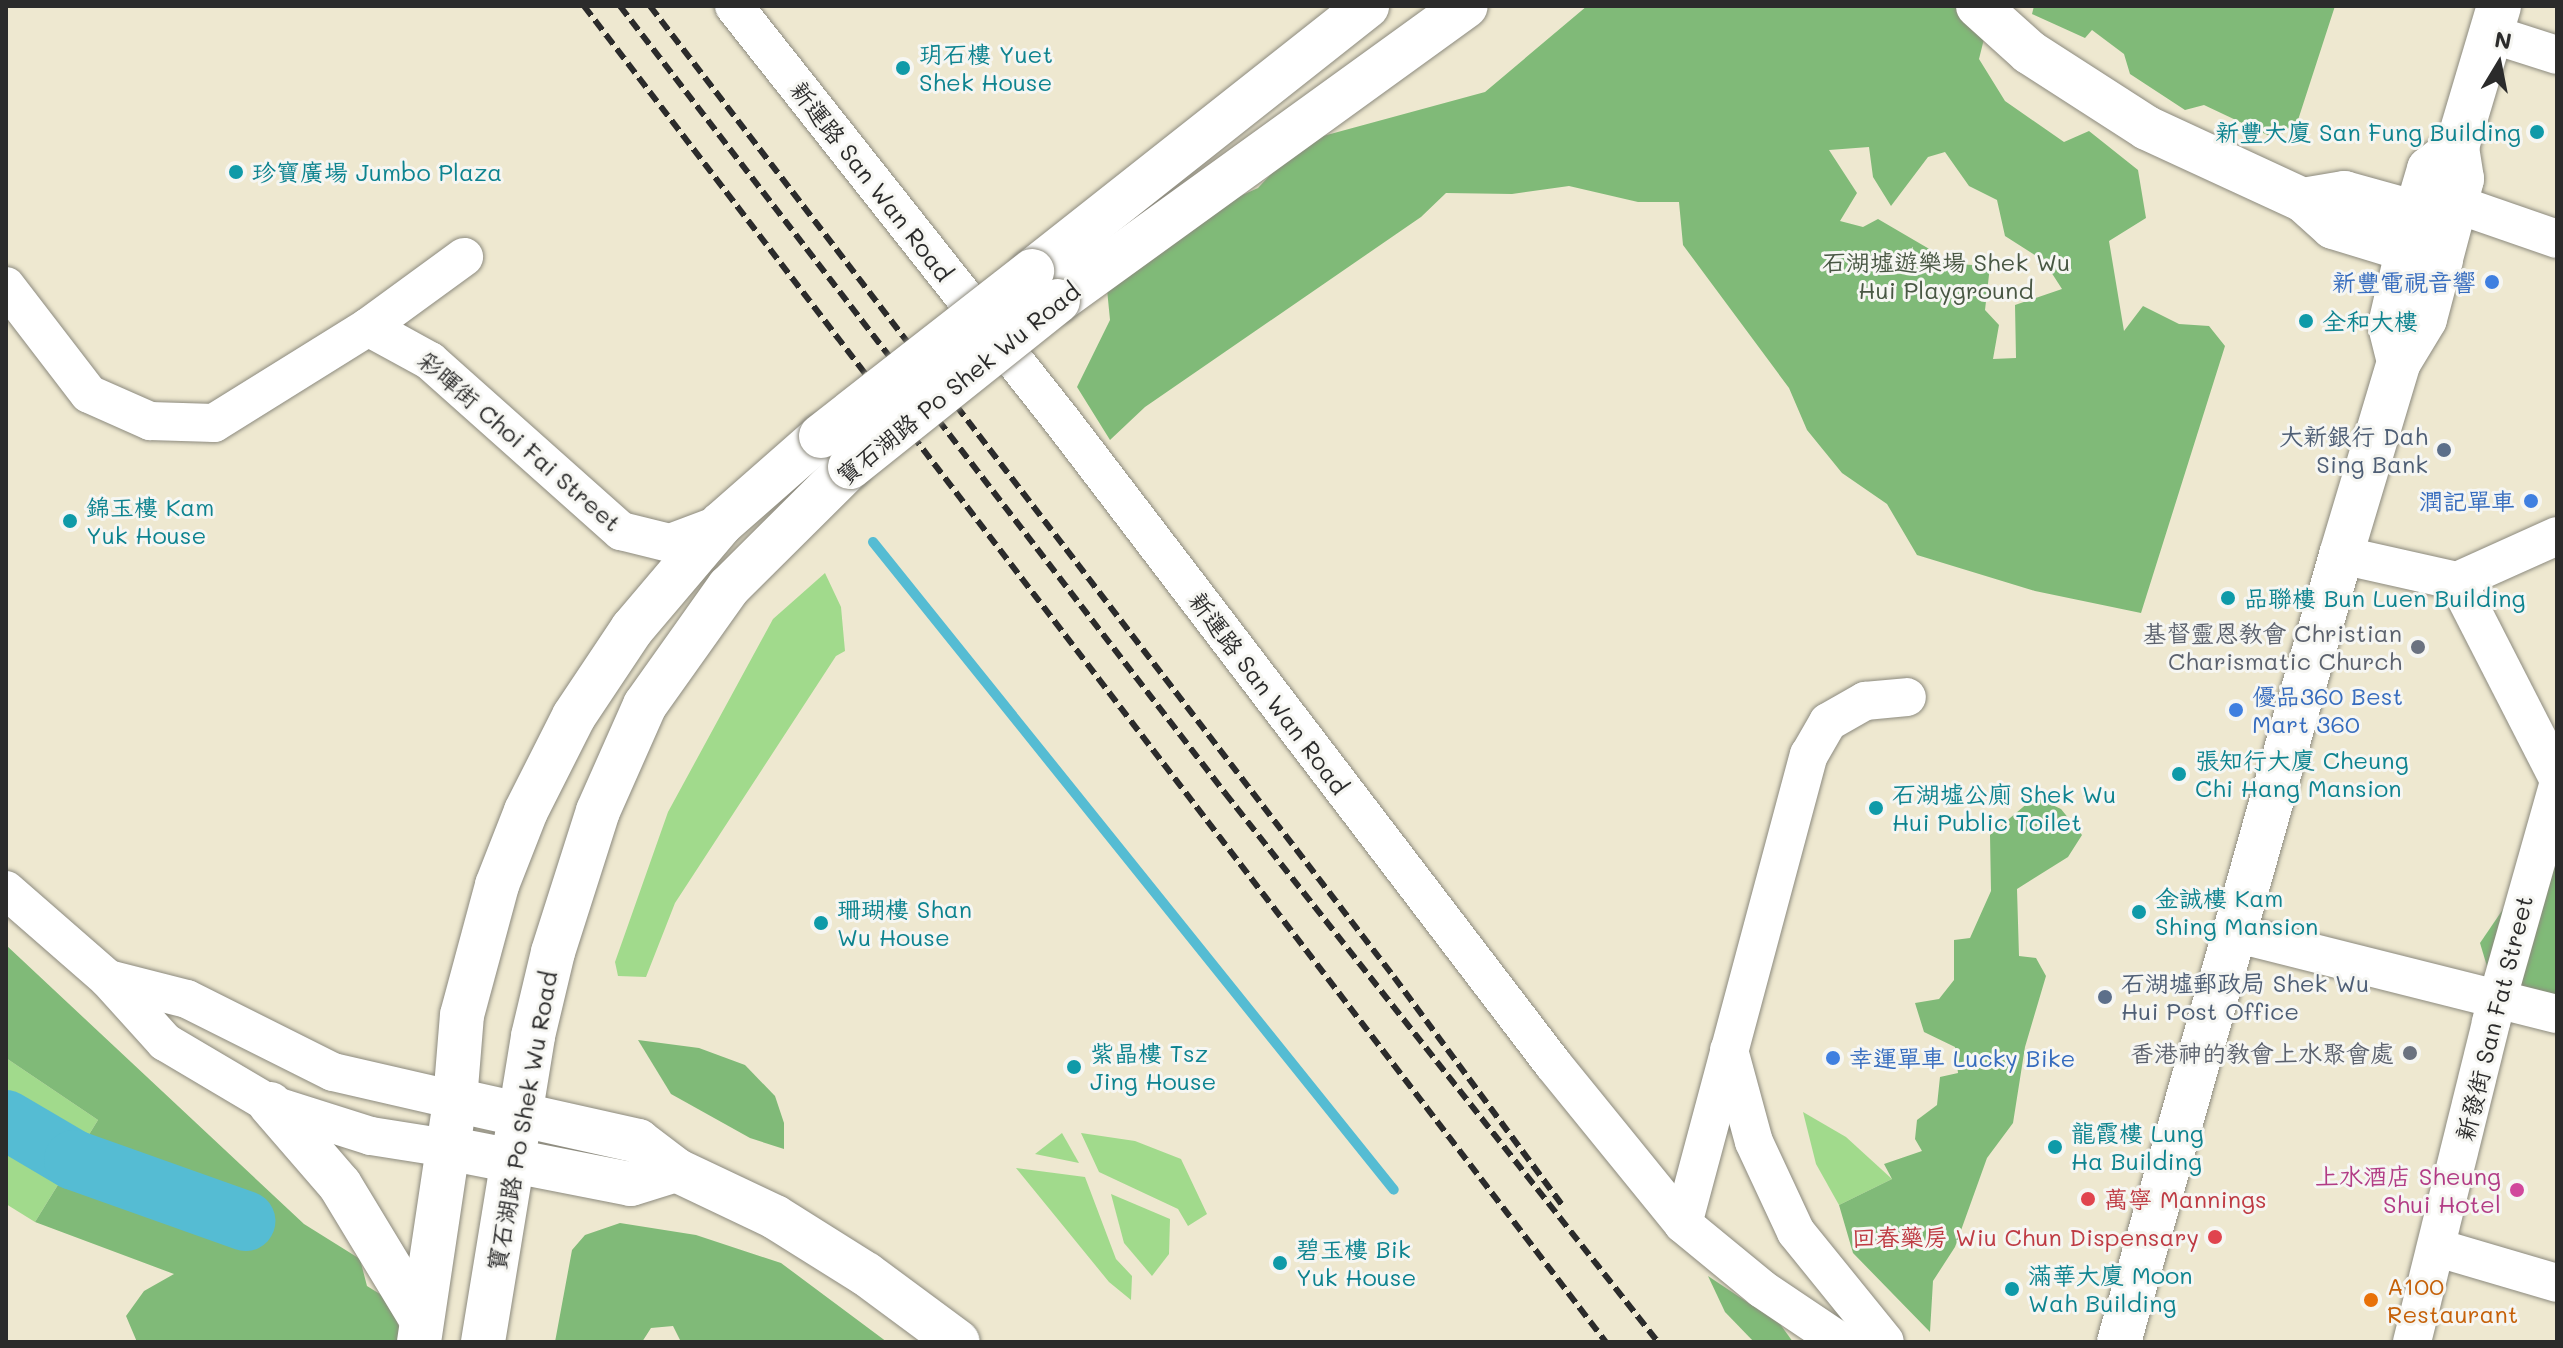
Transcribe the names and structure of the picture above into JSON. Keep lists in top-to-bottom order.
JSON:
{
  "streets": {
    "main road": ["寶石湖路 Po Shek Wu Road"],
    "street": ["新運路 San Wan Road", "彩暉街 Choi Fai Street", "新發街 San Fat Street"]
  },
  "crossings": [
    ["寶石湖路 Po Shek Wu Road", "彩暉街 Choi Fai Street"]
  ],
  "parks": ["石湖墟遊樂場 Shek Wu Hui Playground"],
  "places": [
    "玥石樓 Yuet Shek House",
    "新豐大廈 San Fung Building",
    "珍寶廣場 Jumbo Plaza",
    "新豐電視音響",
    "全和大樓",
    "大新銀行 Dah Sing Bank",
    "潤記單車",
    "錦玉樓 Kam Yuk House",
    "品聯樓 Bun Luen Building",
    "基督靈恩教會 Christian Charismatic Church",
    "優品360 Best Mart 360",
    "張知行大廈 Cheung Chi Hang Mansion",
    "石湖墟公廁 Shek Wu Hui Public Toilet",
    "金誠樓 Kam Shing Mansion",
    "珊瑚樓 Shan Wu House",
    "石湖墟郵政局 Shek Wu Hui Post Office",
    "香港神的教會上水聚會處",
    "幸運單車 Lucky Bike",
    "紫晶樓 Tsz Jing House",
    "龍霞樓 Lung Ha Building",
    "上水酒店 Sheung Shui Hotel",
    "萬寧 Mannings",
    "回春藥房 Wiu Chun Dispensary",
    "碧玉樓 Bik Yuk House",
    "滿華大廈 Moon Wah Building",
    "A100 Restaurant"
  ],
  "north": "top"
}
